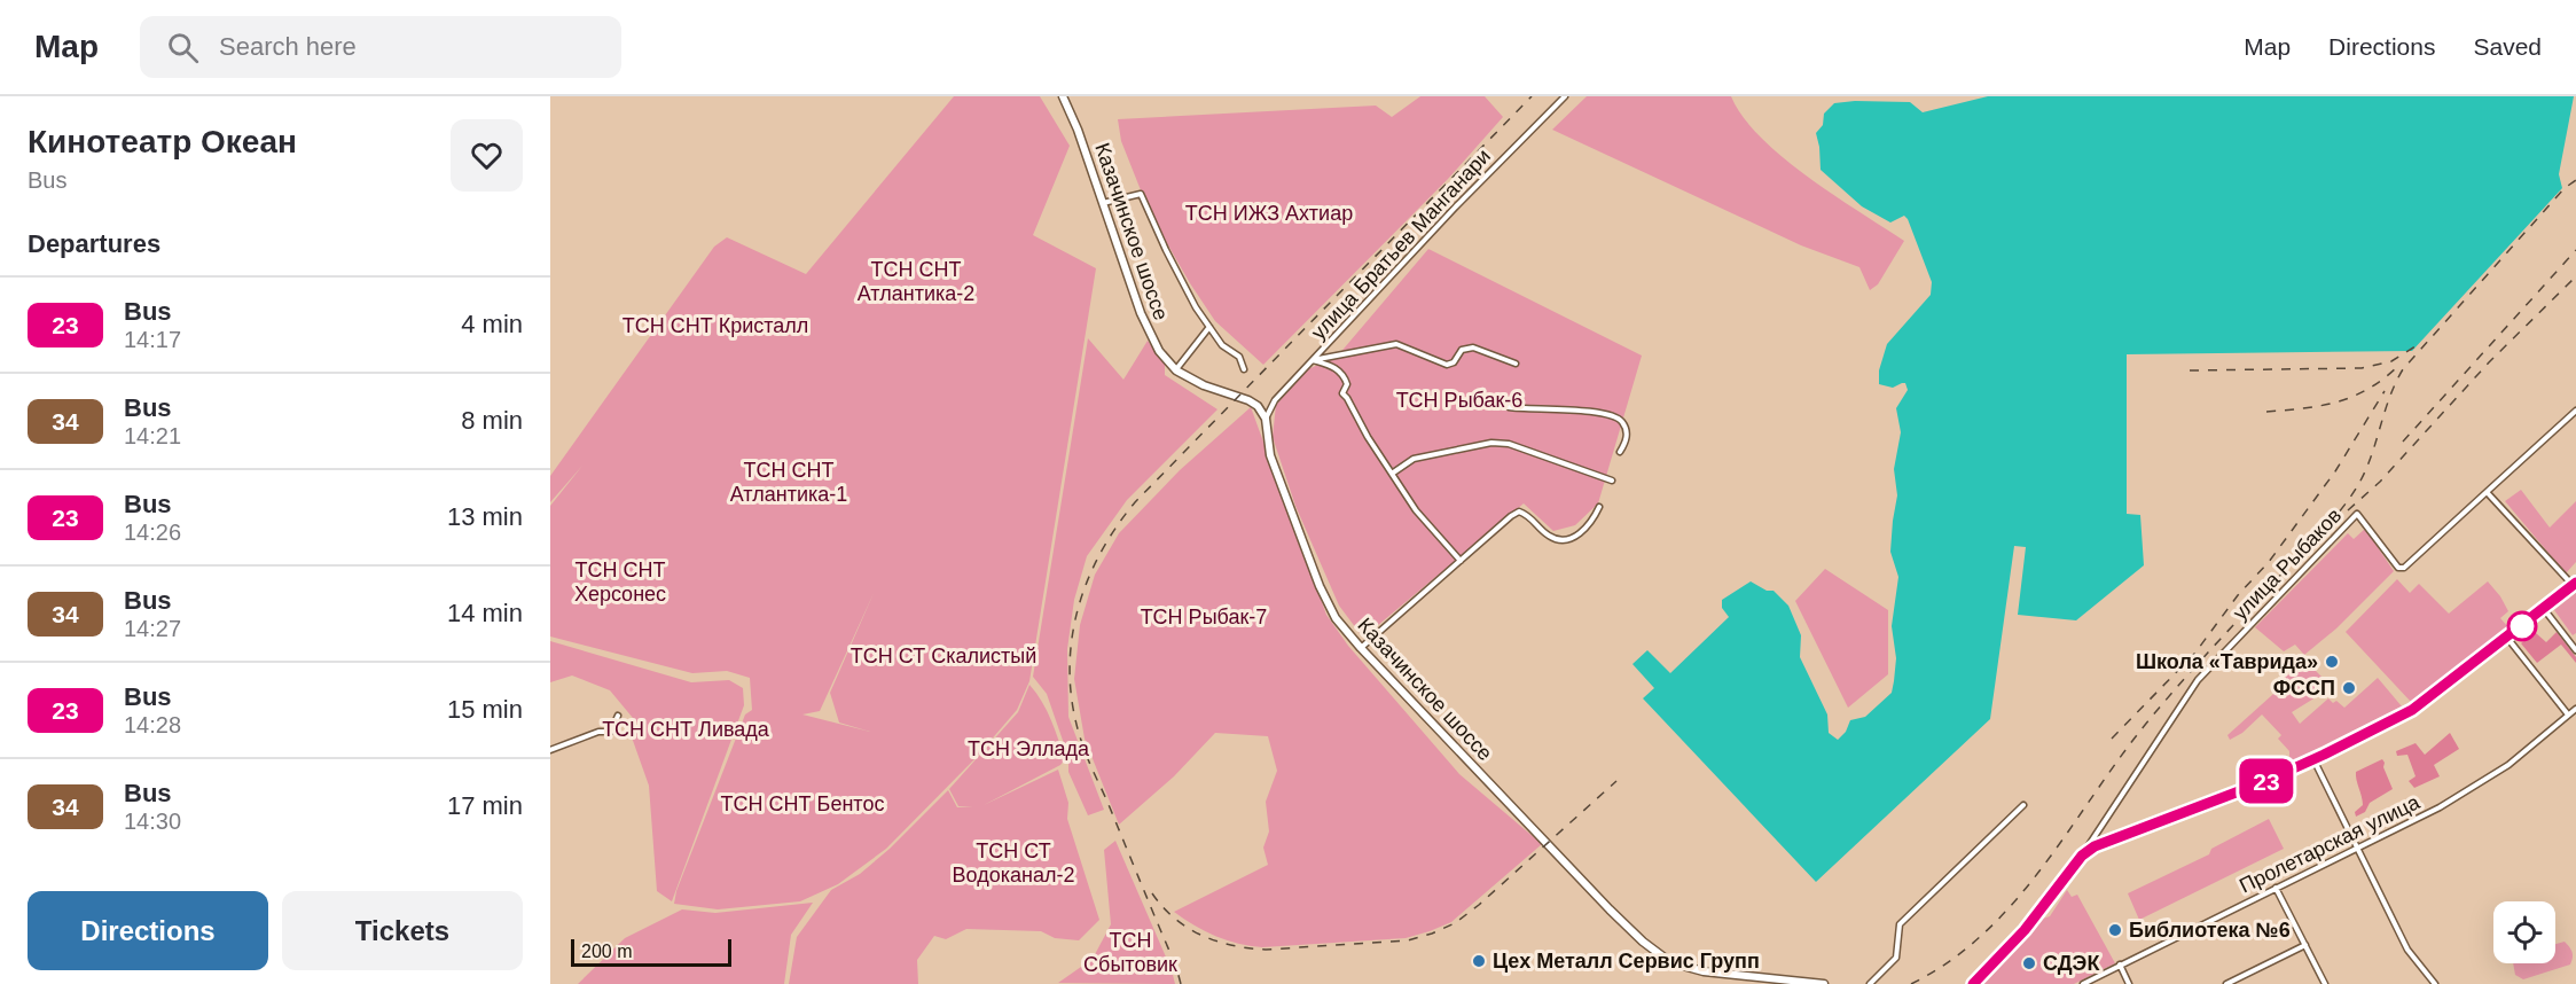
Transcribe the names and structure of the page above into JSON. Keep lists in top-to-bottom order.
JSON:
{
  "streets": {
    "main road": ["Казачинское шоссе"],
    "street": ["улица Братьев Манганари", "улица Рыбаков", "Пролетарская улица"]
  },
  "crossings": [
    ["Казачинское шоссе", "улица Братьев Манганари"]
  ],
  "parks": [
    "ТСН ИЖЗ Ахтиар",
    "ТСН СНТ Атлантика-2",
    "ТСН СНТ Кристалл",
    "ТСН Рыбак-6",
    "ТСН СНТ Атлантика-1",
    "ТСН СНТ Херсонес",
    "ТСН Рыбак-7",
    "ТСН СТ Скалистый",
    "ТСН СНТ Ливада",
    "ТСН Эллада",
    "ТСН СНТ Бентос",
    "ТСН СТ Водоканал-2",
    "ТСН Сбытовик"
  ],
  "places": [
    "Школа «Таврида»",
    "ФССП",
    "Библиотека №6",
    "Цех Металл Сервис Групп",
    "СДЭК"
  ],
  "lines": ["bus line 23"],
  "scale_bar": "200 m",
  "page": {
    "header": "Map",
    "search": "Search here",
    "nav": ["Map", "Directions", "Saved"],
    "heading": [
      ["Кинотеатр Океан", "Bus"],
      "Departures"
    ],
    "on_map": "23",
    "list": [
      {
        "mark": "23",
        "name": "Bus",
        "note": "14:17",
        "value": "4 min"
      },
      {
        "mark": "34",
        "name": "Bus",
        "note": "14:21",
        "value": "8 min"
      },
      {
        "mark": "23",
        "name": "Bus",
        "note": "14:26",
        "value": "13 min"
      },
      {
        "mark": "34",
        "name": "Bus",
        "note": "14:27",
        "value": "14 min"
      },
      {
        "mark": "23",
        "name": "Bus",
        "note": "14:28",
        "value": "15 min"
      },
      {
        "mark": "34",
        "name": "Bus",
        "note": "14:30",
        "value": "17 min"
      }
    ],
    "buttons": ["Directions", "Tickets"],
    "scale": "200 m"
  }
}
